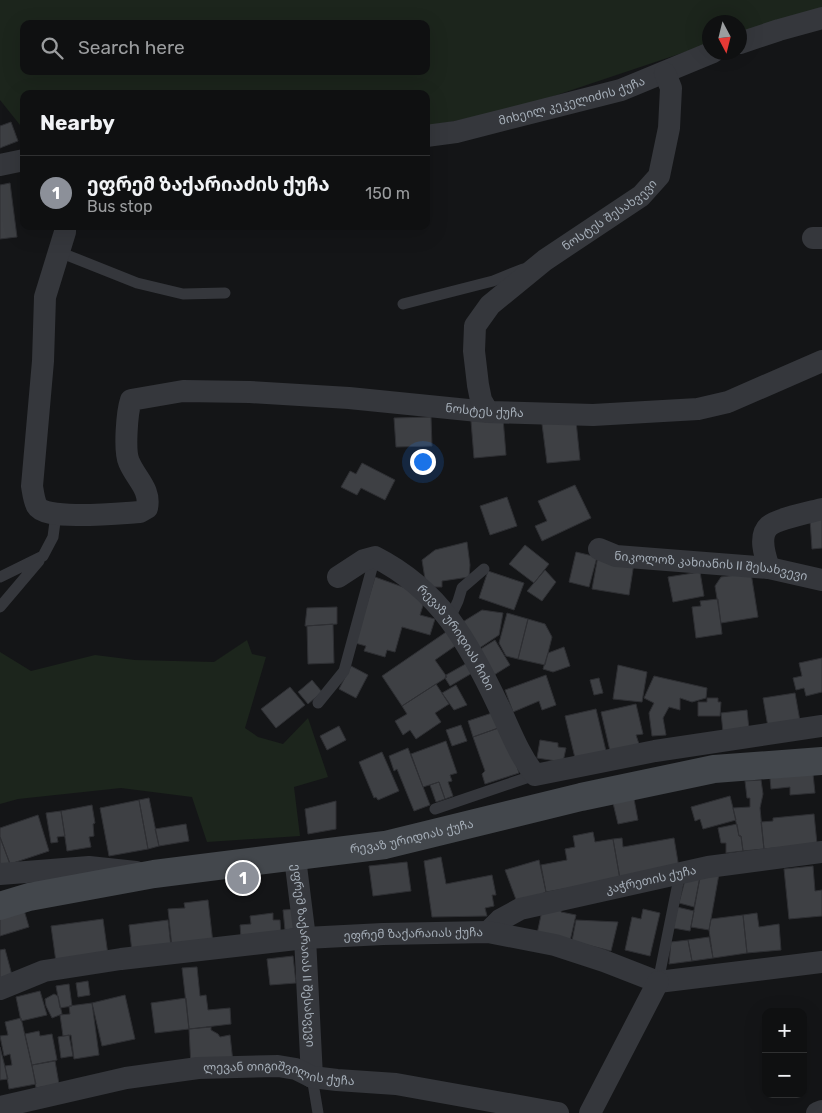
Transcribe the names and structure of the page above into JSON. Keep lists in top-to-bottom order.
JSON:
{
  "streets": {
    "street": [
      "მიხეილ კეკელიძის ქუჩა",
      "ნოსტეს შესახვევი",
      "ნოსტეს ქუჩა",
      "ნიკოლოზ კახიანის II შესახვევი",
      "რევაზ ურიდიას ჩიხი",
      "რევაზ ურიდიას ქუჩა",
      "კაჭრეთის ქუჩა",
      "ეფრემ ზაქარაიას ქუჩა",
      "ეფრემ ზაქარაიას II შესახვევი",
      "ლევან თიგიშვილის ქუჩა"
    ]
  },
  "crossings": [
    ["მიხეილ კეკელიძის ქუჩა", "ნოსტეს შესახვევი"],
    ["ნოსტეს შესახვევი", "ნოსტეს ქუჩა"],
    ["რევაზ ურიდიას ჩიხი", "რევაზ ურიდიას ქუჩა"],
    ["რევაზ ურიდიას ქუჩა", "ეფრემ ზაქარაიას II შესახვევი"],
    ["კაჭრეთის ქუჩა", "ეფრემ ზაქარაიას ქუჩა"],
    ["ეფრემ ზაქარაიას ქუჩა", "ეფრემ ზაქარაიას II შესახვევი"],
    ["ეფრემ ზაქარაიას II შესახვევი", "ლევან თიგიშვილის ქუჩა"]
  ],
  "north": "bottom",
  "page": {
    "search": "Search here",
    "heading": "Nearby",
    "list": [
      {
        "mark": "1",
        "name": "ეფრემ ზაქარიაძის ქუჩა",
        "note": "Bus stop",
        "value": "150 m"
      }
    ],
    "pins": "1",
    "map_buttons": ["+", "−"]
  }
}
